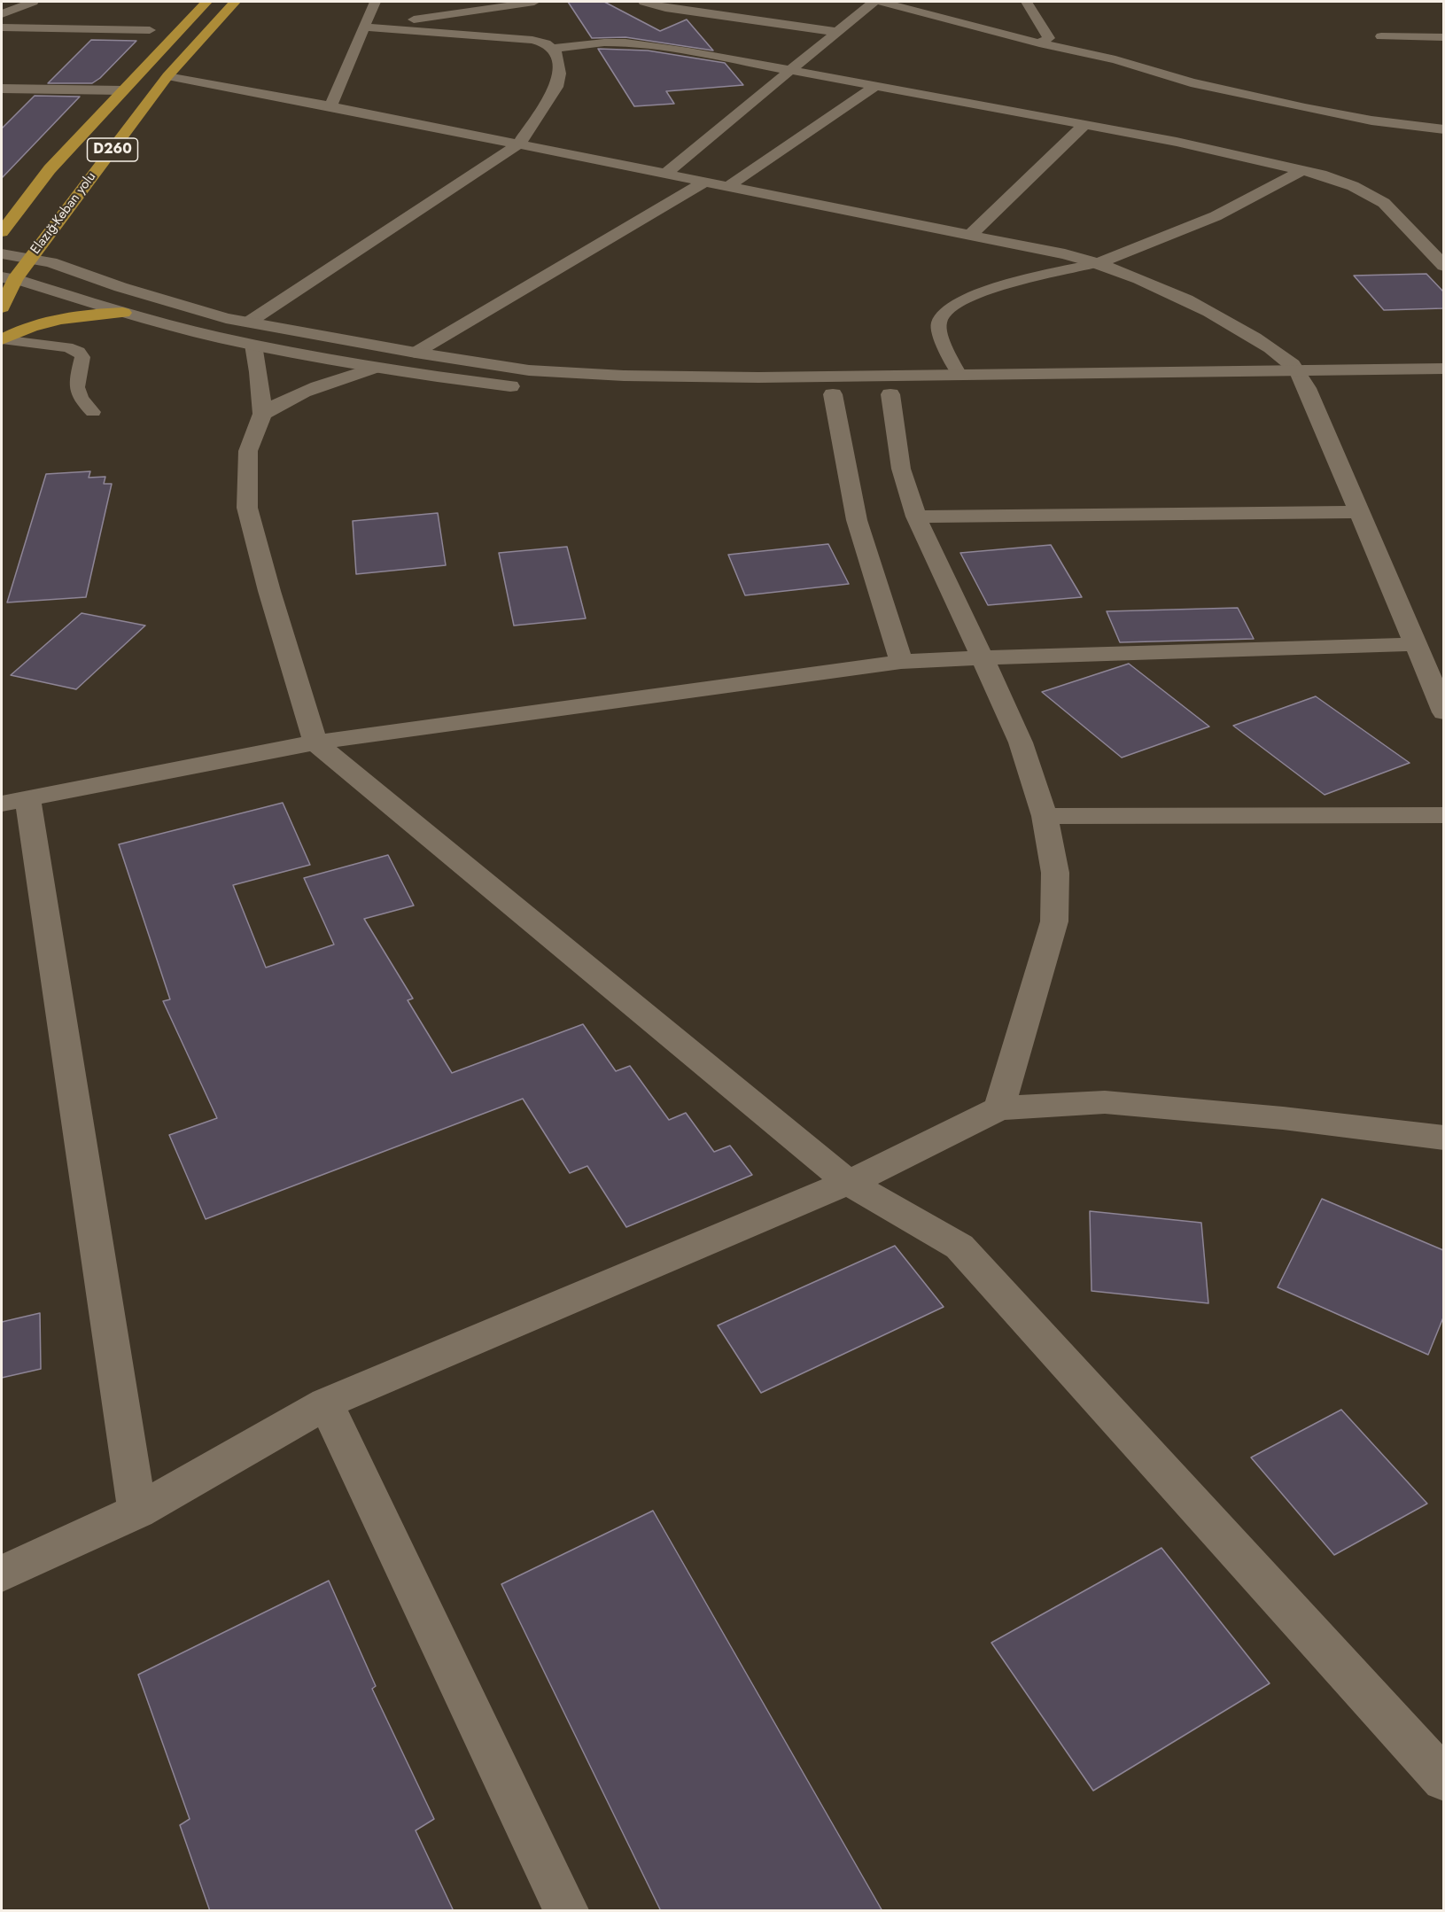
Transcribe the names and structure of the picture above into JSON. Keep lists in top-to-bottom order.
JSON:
{
  "streets": {
    "highway": ["D260", "Elazığ-Keban yolu"]
  }
}
